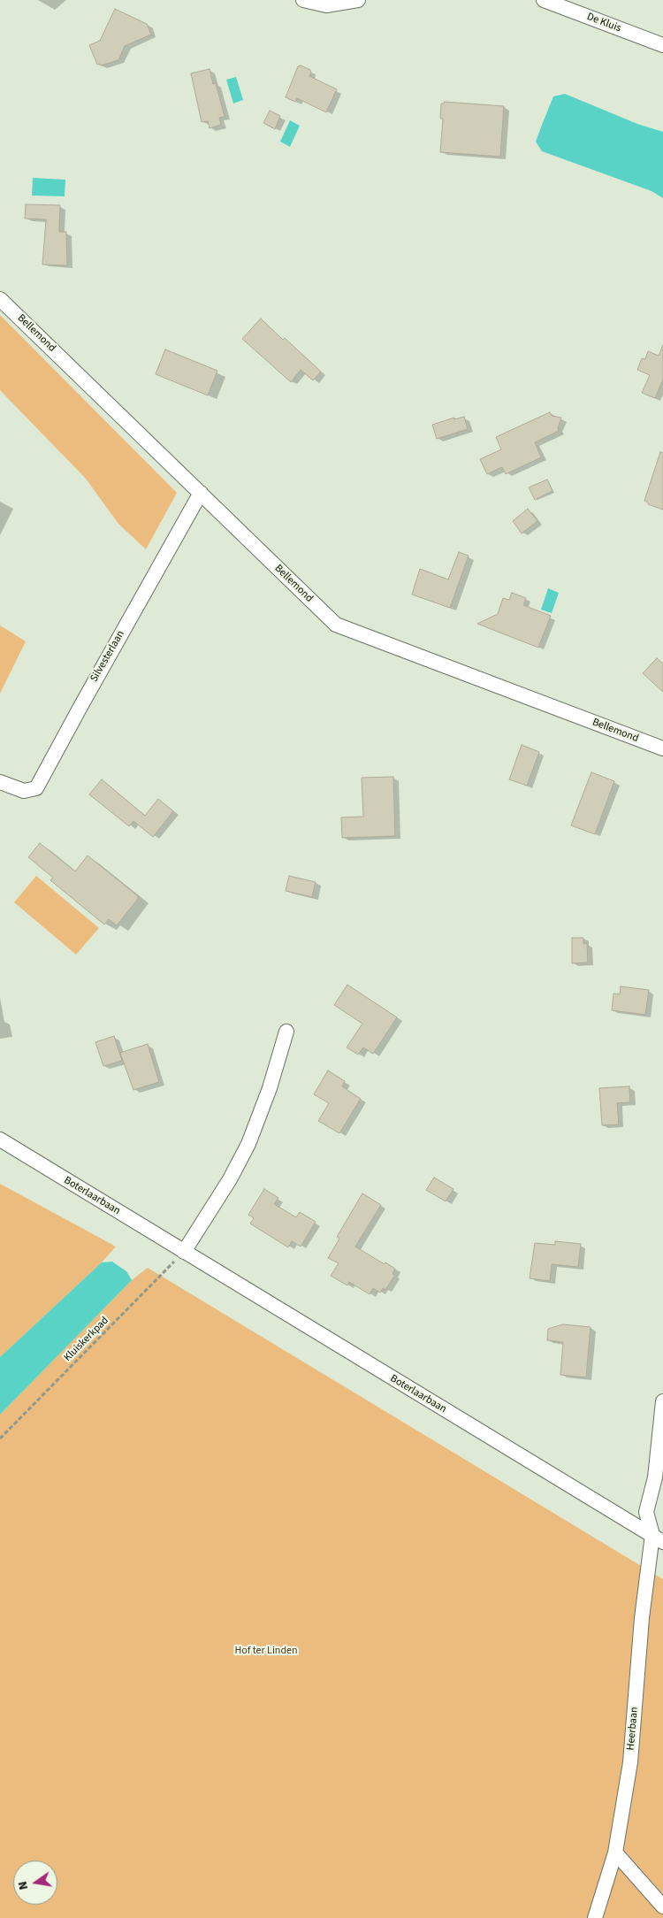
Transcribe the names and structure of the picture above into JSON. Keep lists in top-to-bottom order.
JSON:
{
  "streets": {
    "street": [
      "De Kluis",
      "Bellemond",
      "Silvesterlaan",
      "Boterlaarbaan",
      "Heerbaan"
    ],
    "path": ["Kluiskerkpad"]
  },
  "crossings": [
    ["Bellemond", "Silvesterlaan"],
    ["Boterlaarbaan", "Kluiskerkpad"],
    ["Boterlaarbaan", "Heerbaan"]
  ],
  "parks": ["Hof ter Linden"],
  "north": "left"
}
